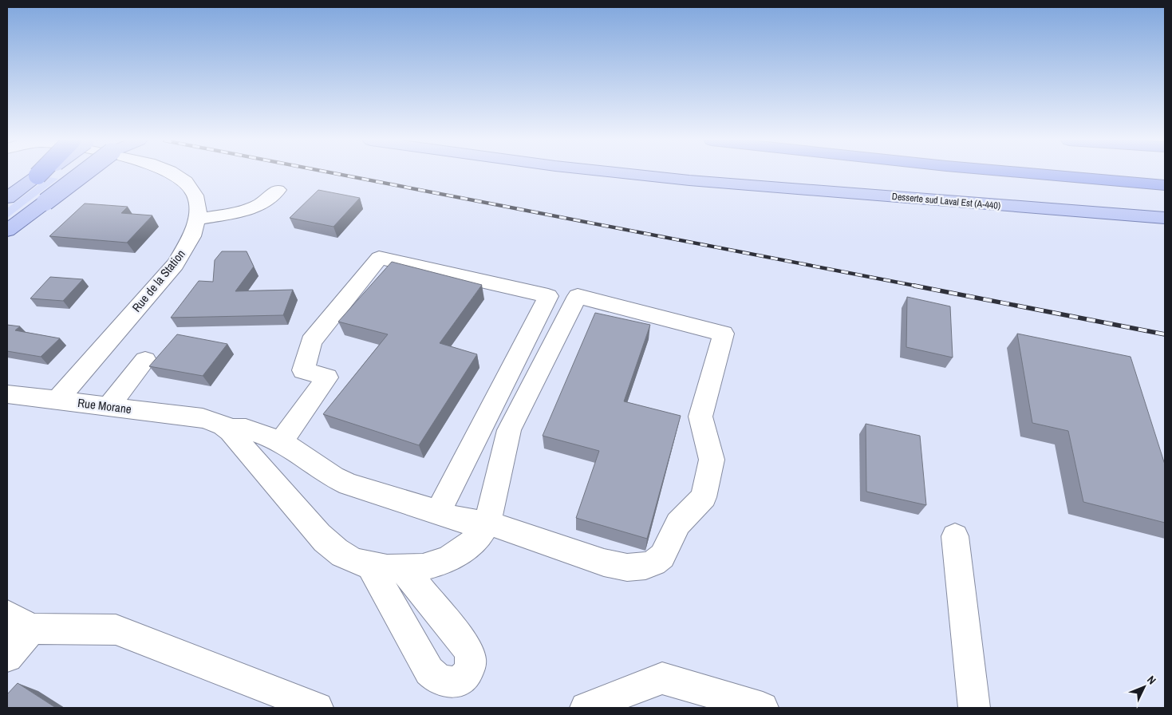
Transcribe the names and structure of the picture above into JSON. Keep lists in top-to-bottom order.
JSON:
{
  "streets": {
    "main road": ["Desserte sud Laval Est (A-440)"],
    "street": ["Rue de la Station", "Rue Morane"]
  },
  "crossings": [
    ["Rue de la Station", "Rue Morane"]
  ],
  "north": "top right"
}
